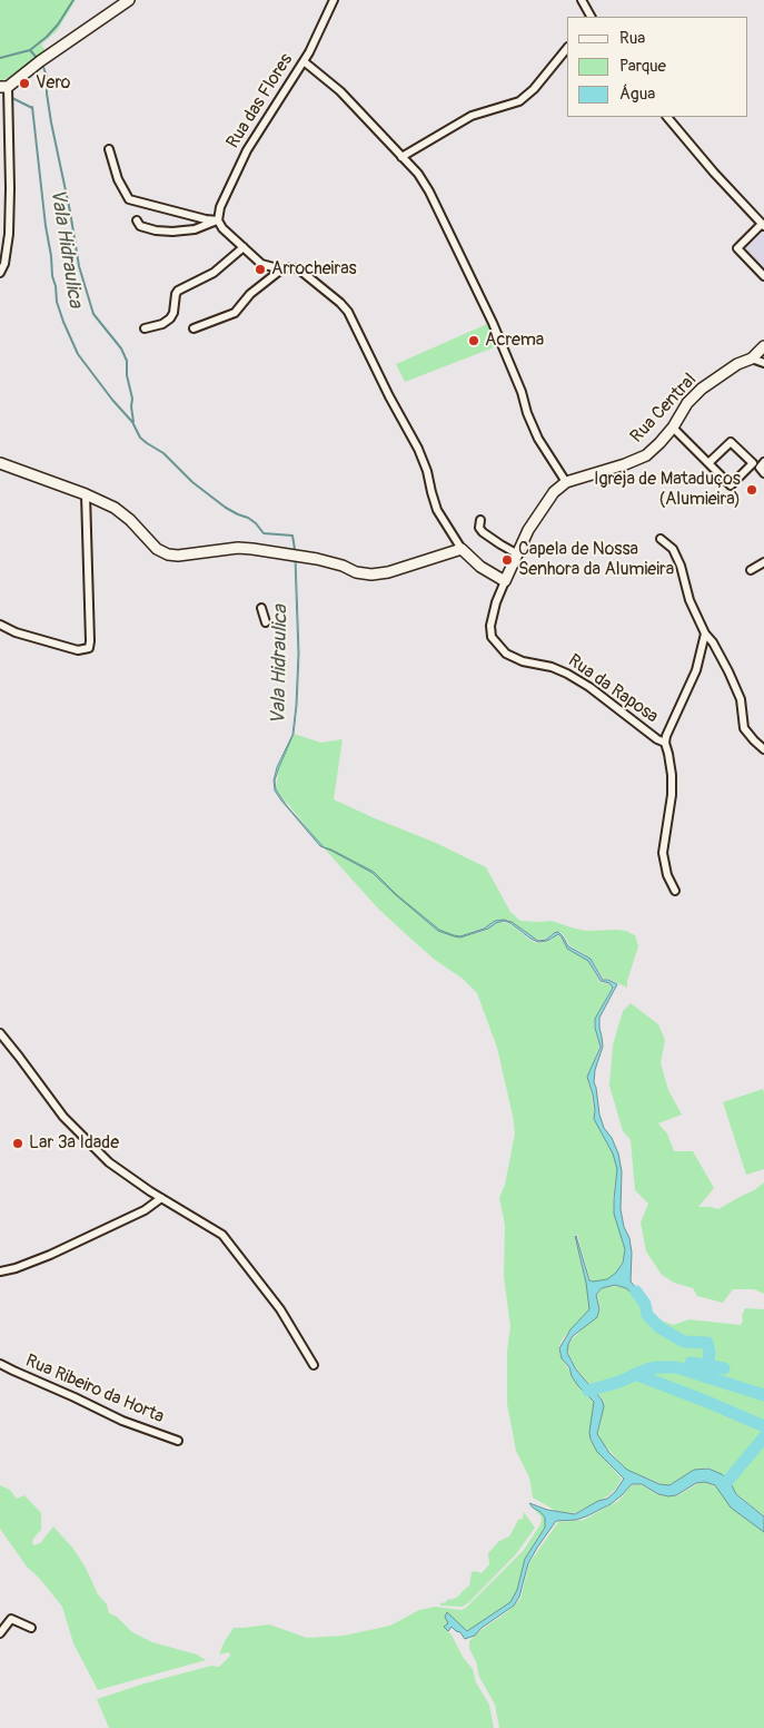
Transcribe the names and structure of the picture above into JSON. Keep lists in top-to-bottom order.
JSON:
{
  "streets": {
    "street": [
      "Rua das Flores",
      "Rua Central",
      "Rua da Raposa",
      "Rua Ribeiro da Horta"
    ]
  },
  "crossings": [
    ["Rua Central", "Rua da Raposa"]
  ],
  "water": ["Vala Hidraulica"],
  "places": [
    "Vero",
    "Arrocheiras",
    "Acrema",
    "Igreja de Mataduços (Alumieira)",
    "Capela de Nossa Senhora da Alumieira",
    "Lar 3ª Idade"
  ],
  "legend": ["Rua", "Parque", "Água"]
}
